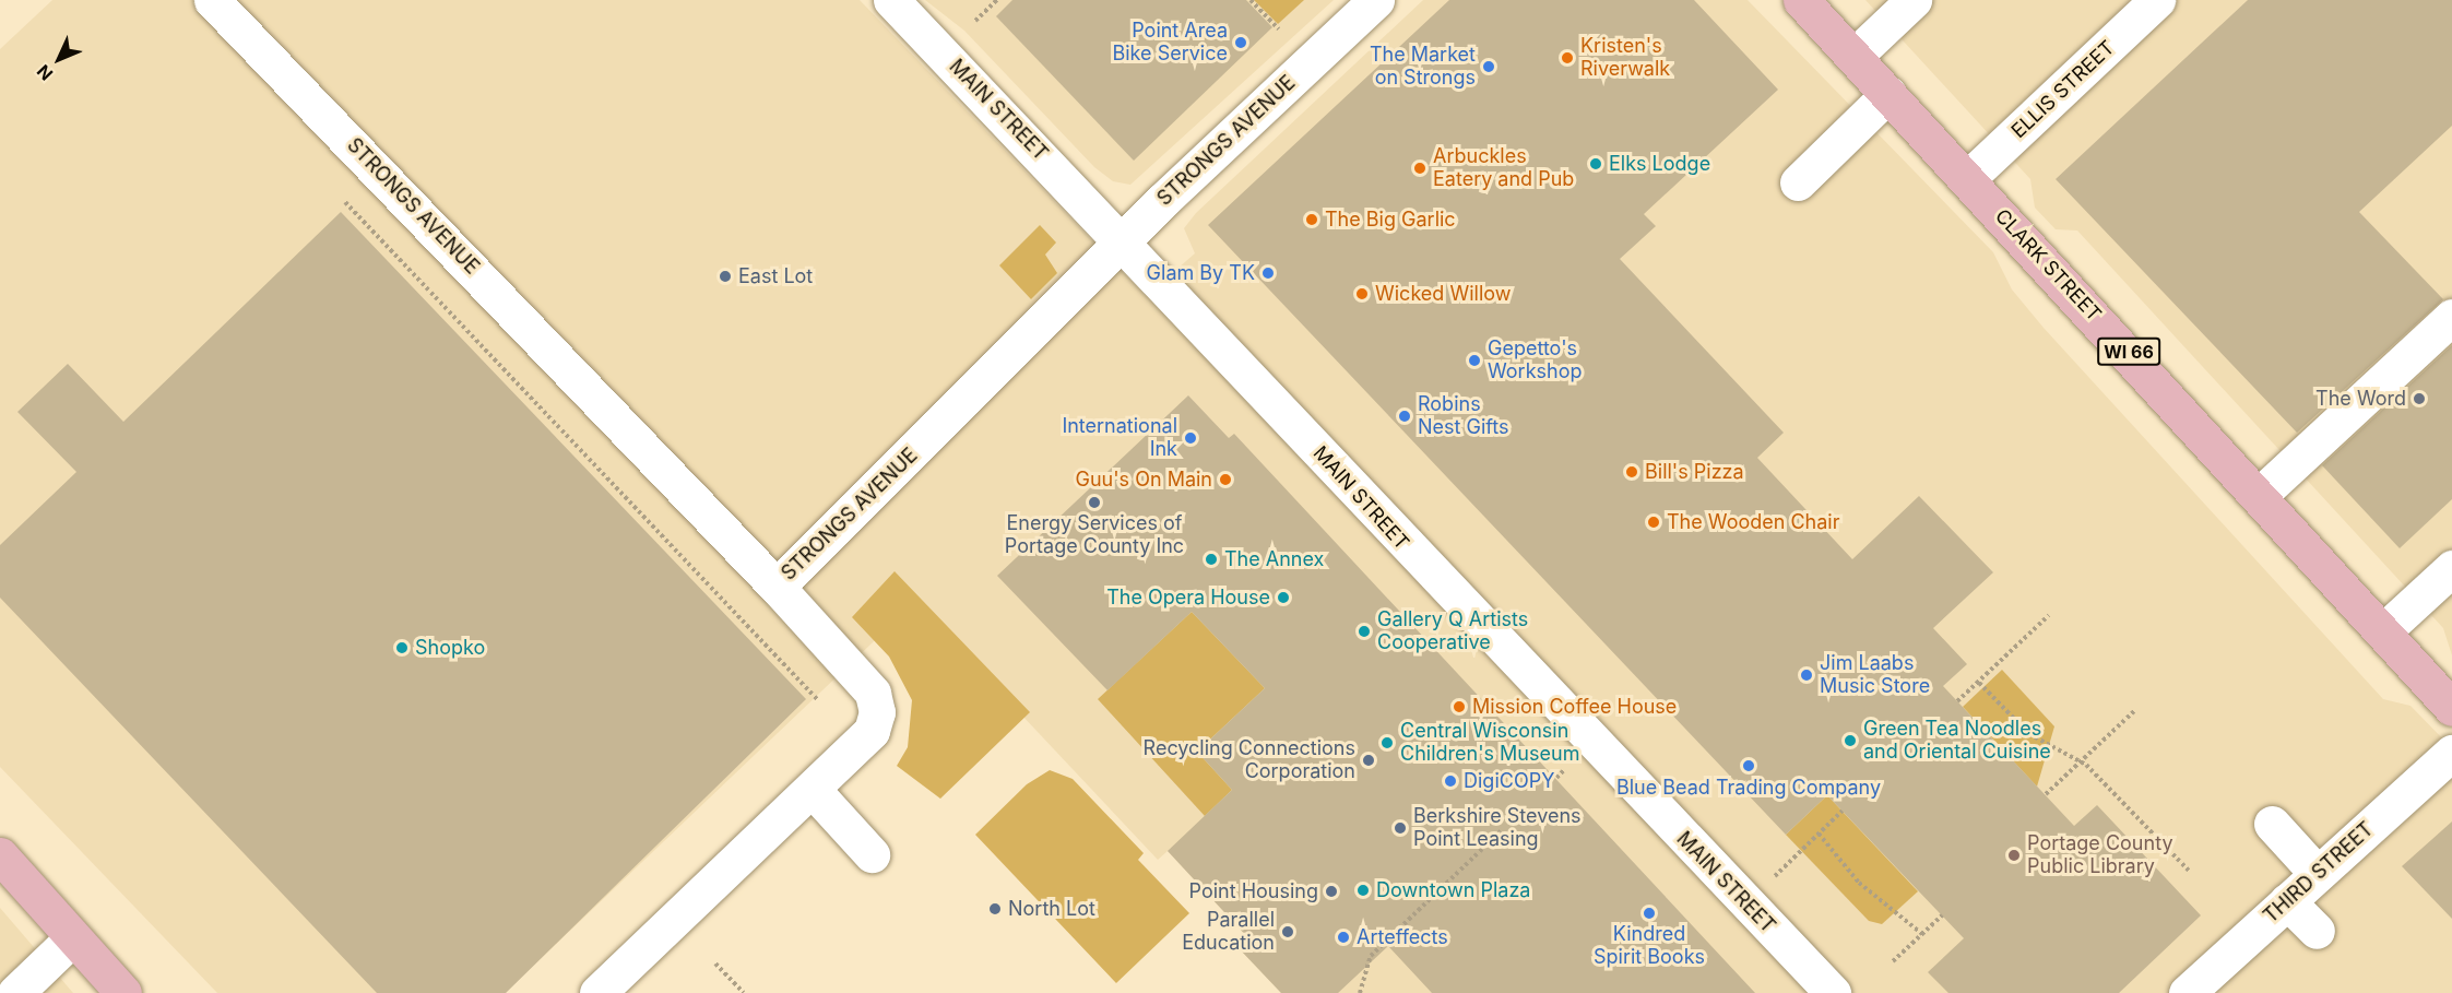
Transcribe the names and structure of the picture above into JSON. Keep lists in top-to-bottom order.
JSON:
{
  "streets": {
    "main road": ["CLARK STREET", "WI 66"],
    "street": [
      "ELLIS STREET",
      "MAIN STREET",
      "STRONGS AVENUE",
      "THIRD STREET"
    ]
  },
  "crossings": [
    ["ELLIS STREET", "CLARK STREET"],
    ["MAIN STREET", "STRONGS AVENUE"]
  ],
  "places": [
    "Point Area Bike Service",
    "Kristen's Riverwalk",
    "The Market on Strongs",
    "Elks Lodge",
    "Arbuckles Eatery and Pub",
    "The Big Garlic",
    "Glam By TK",
    "East Lot",
    "Wicked Willow",
    "Gepetto's Workshop",
    "The Word",
    "Robins Nest Gifts",
    "International Ink",
    "Bill's Pizza",
    "Guu's On Main",
    "Energy Services of Portage County Inc",
    "The Wooden Chair",
    "The Annex",
    "The Opera House",
    "Gallery Q Artists Cooperative",
    "Shopko",
    "Jim Laabs Music Store",
    "Mission Coffee House",
    "Green Tea Noodles and Oriental Cuisine",
    "Central Wisconsin Children's Museum",
    "Recycling Connections Corporation",
    "Blue Bead Trading Company",
    "DigiCOPY",
    "Berkshire Stevens Point Leasing",
    "Portage County Public Library",
    "Downtown Plaza",
    "Point Housing",
    "North Lot",
    "Kindred Spirit Books",
    "Parallel Education",
    "Arteffects"
  ],
  "north": "bottom left"
}
